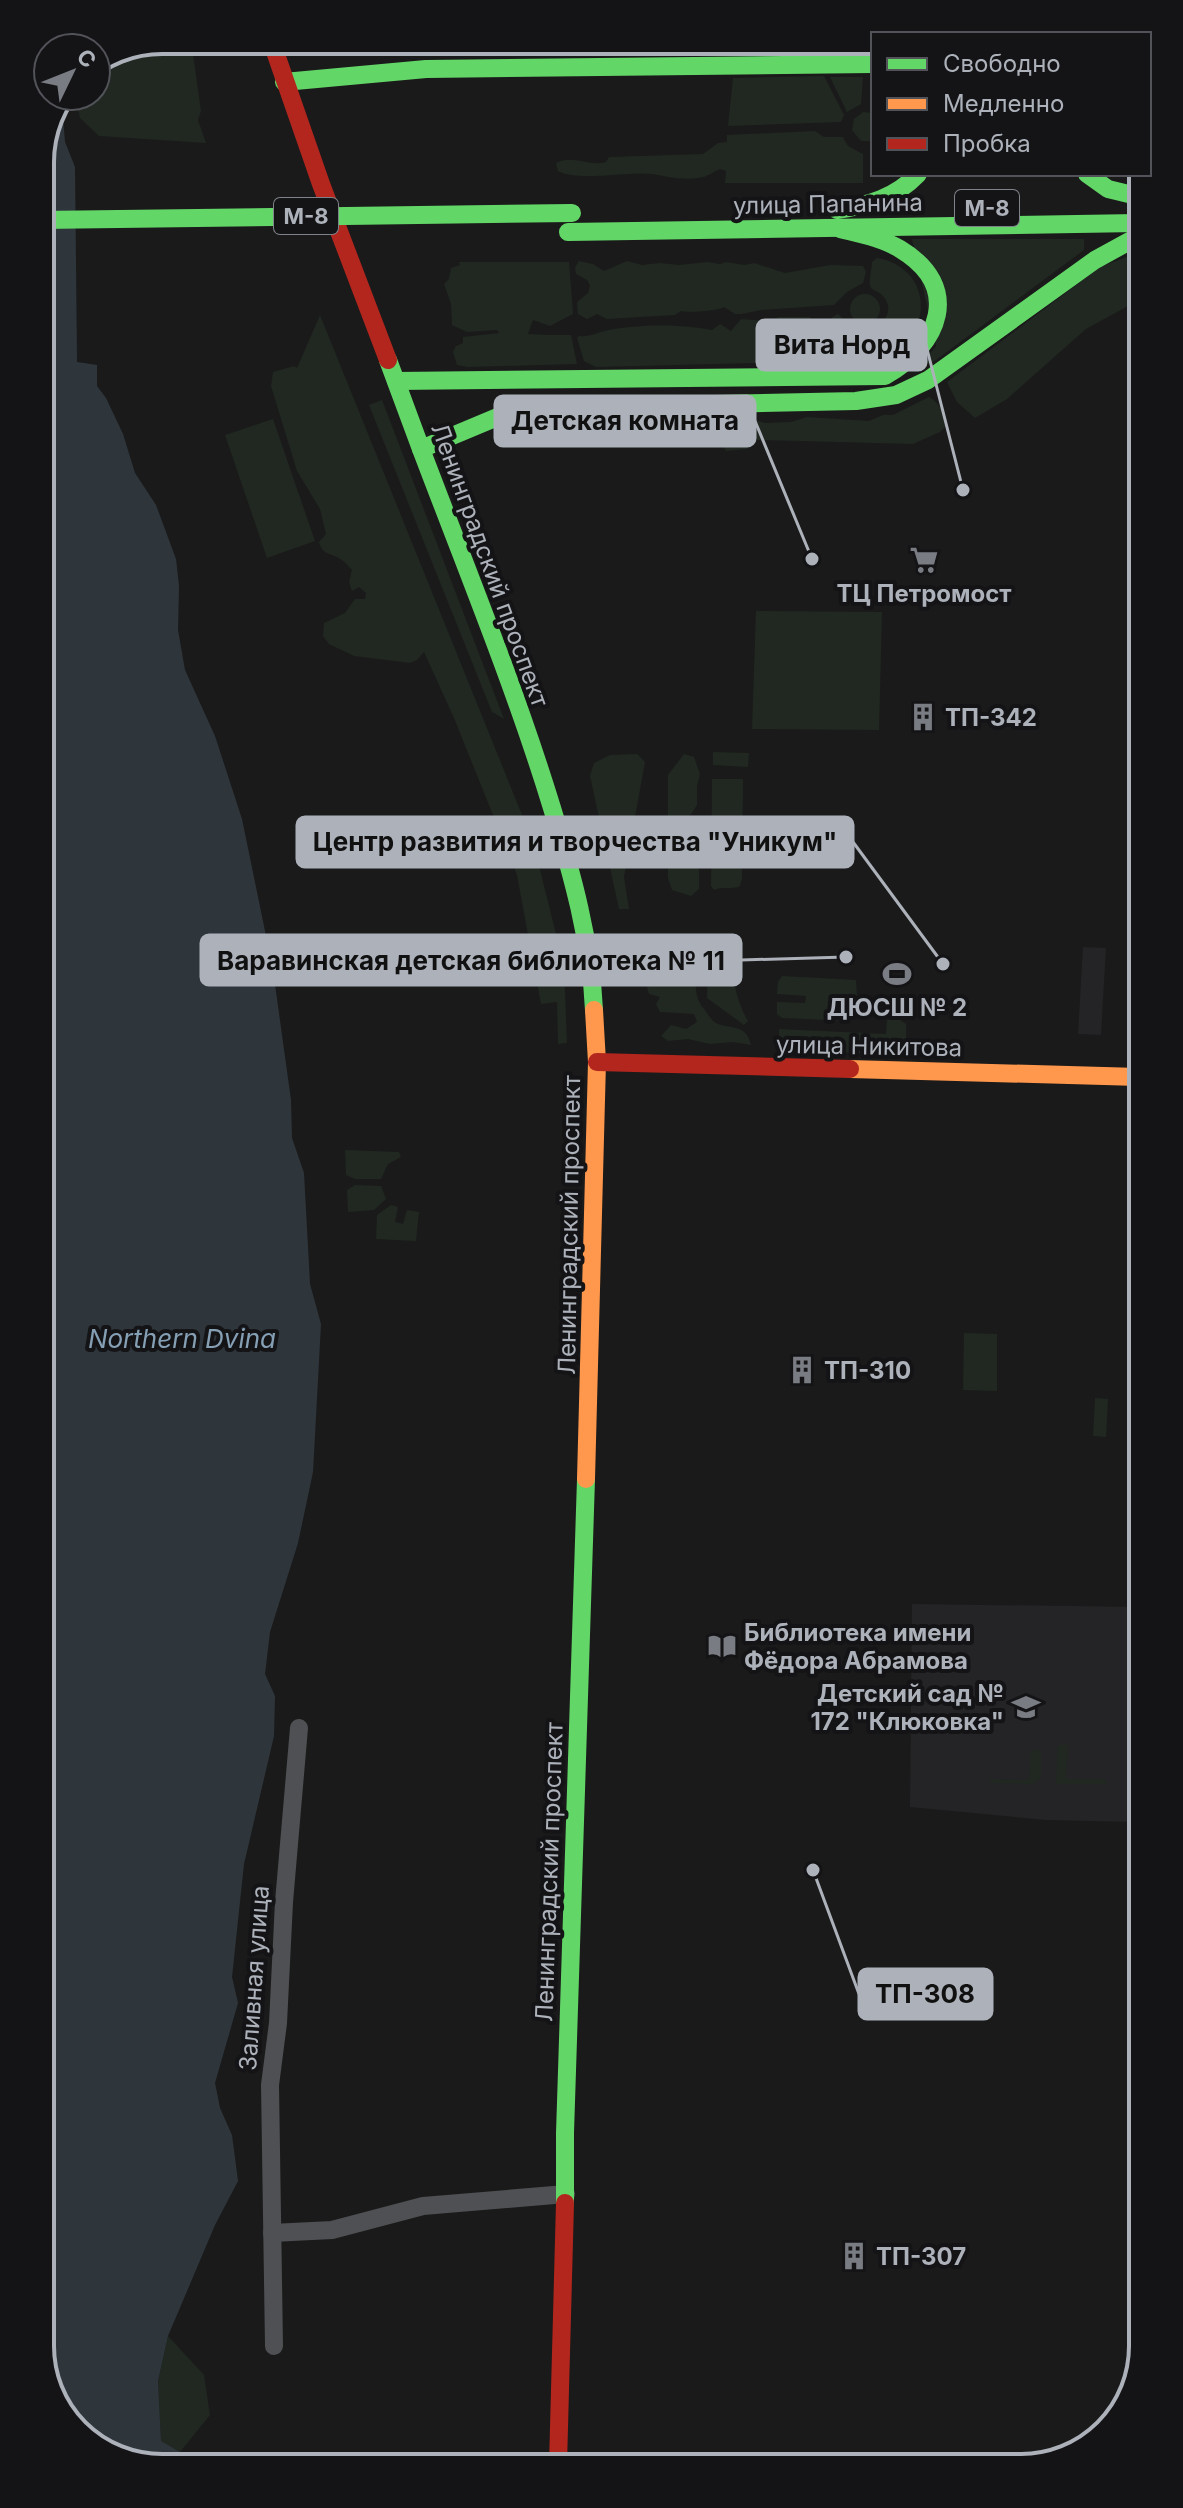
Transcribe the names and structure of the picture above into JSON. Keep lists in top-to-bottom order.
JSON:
{
  "streets": {
    "main road": [
      "улица Папанина",
      "М-8",
      "Ленинградский проспект",
      "улица Никитова"
    ],
    "street": ["Заливная улица"]
  },
  "crossings": [
    ["Ленинградский проспект", "улица Никитова"]
  ],
  "water": ["Northern Dvina"],
  "places": {
    "other": [
      "Вита Норд",
      "Детская комната",
      "Варавинская детская библиотека № 11",
      "Центр развития и творчества \"Уникум\"",
      "ТП-308"
    ],
    "supermarket": ["ТЦ Петромост"],
    "building": ["ТП-342", "ТП-310", "ТП-307"],
    "sports": ["ДЮСШ № 2"],
    "library": ["Библиотека имени Фёдора Абрамова"],
    "school or university": ["Детский сад № 172 \"Клюковка\""]
  },
  "legend": ["Свободно", "Медленно", "Пробка"],
  "north": "top right"
}
